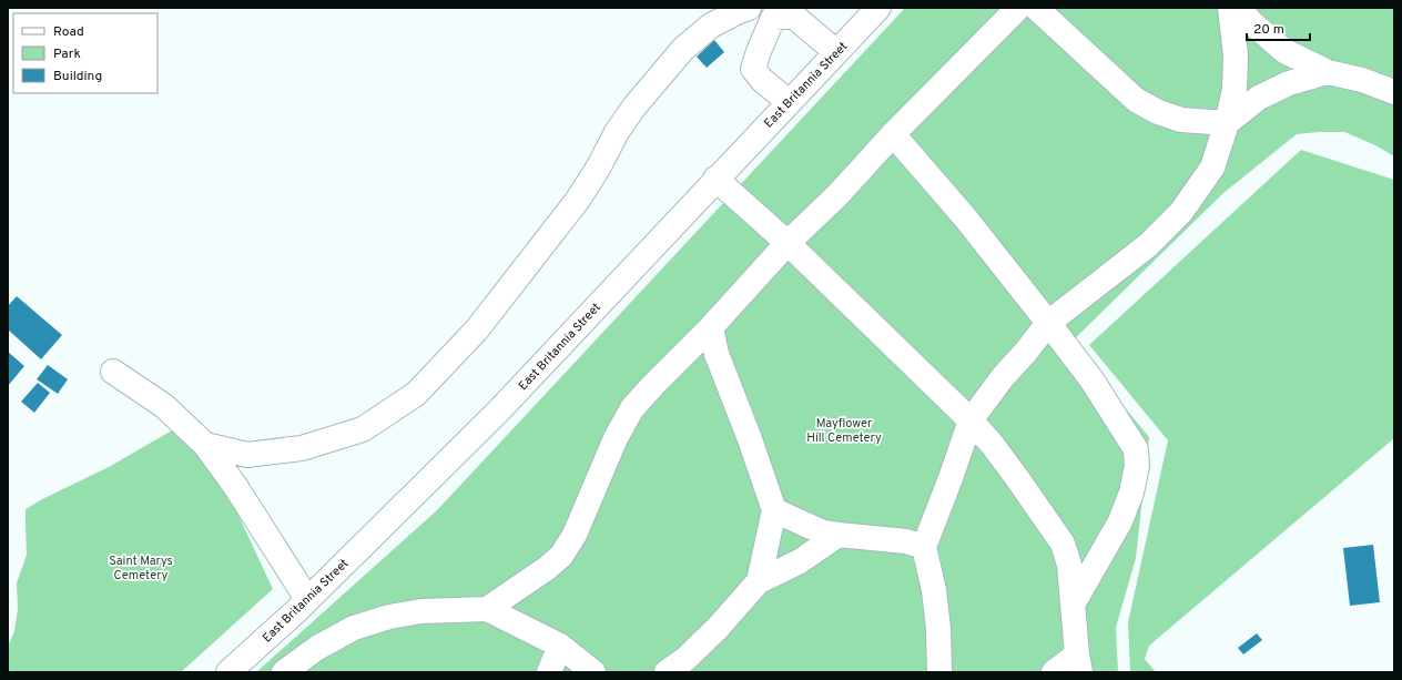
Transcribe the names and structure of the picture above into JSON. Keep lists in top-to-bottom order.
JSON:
{
  "streets": {
    "street": ["East Britannia Street"]
  },
  "parks": ["Mayflower Hill Cemetery", "Saint Marys Cemetery"],
  "legend": ["Road", "Park", "Building"],
  "scale_bar": "20 m"
}
